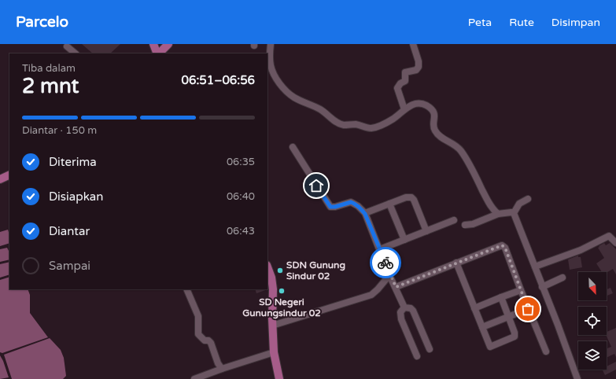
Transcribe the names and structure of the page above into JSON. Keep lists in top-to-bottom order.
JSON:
{
  "places": ["SDN Gunung Sindur 02", "SD Negeri Gunungsindur 02"],
  "north": "bottom right",
  "page": {
    "header": "Parcelo",
    "nav": ["Peta", "Rute", "Disimpan"],
    "heading": ["2 mnt", "Tiba dalam", "06:51–06:56"],
    "bar": "Diantar · 150 m",
    "list": [
      ["Diterima", "06:35"],
      ["Disiapkan", "06:40"],
      ["Diantar", "06:43"],
      "Sampai"
    ]
  }
}
